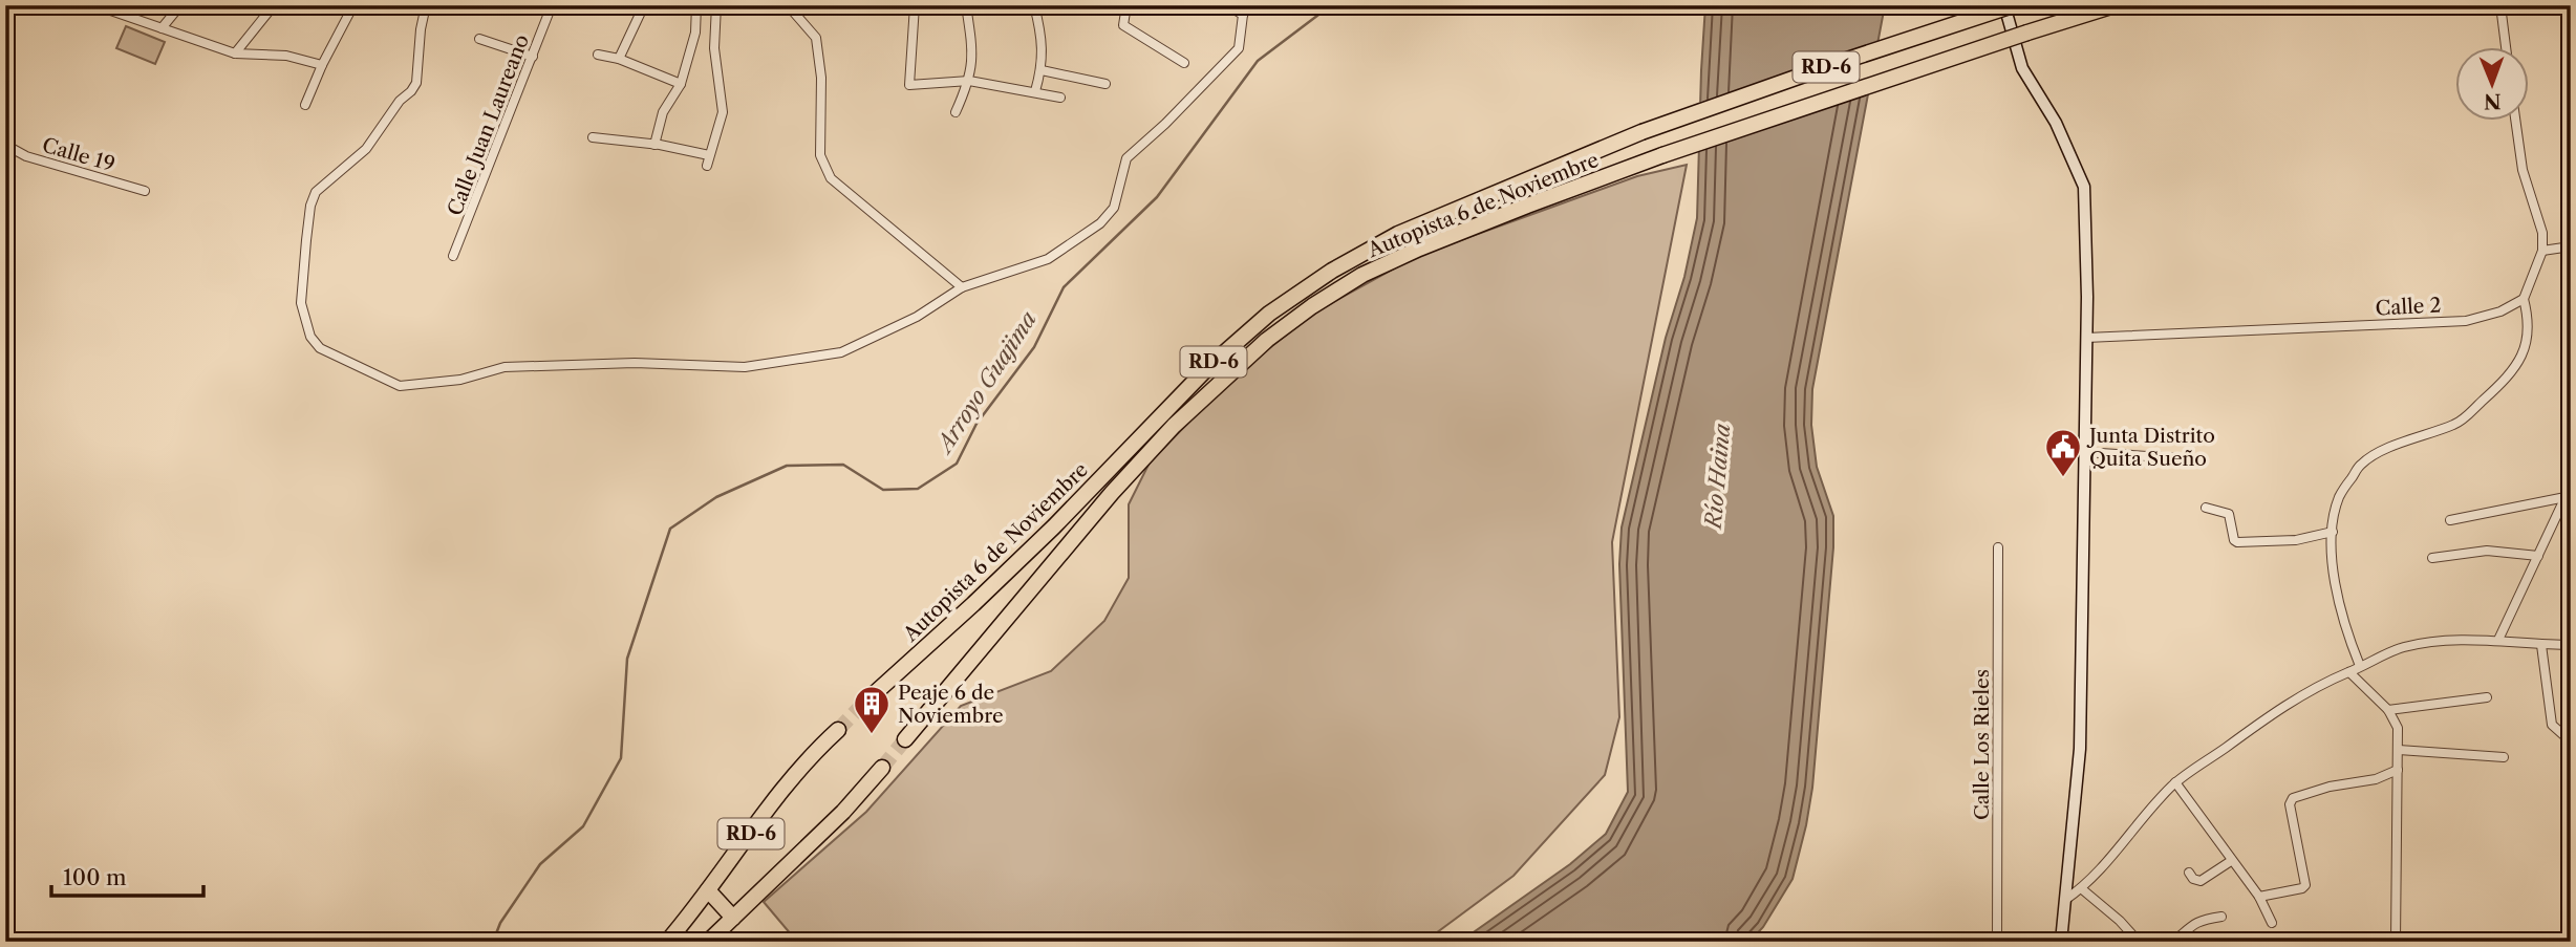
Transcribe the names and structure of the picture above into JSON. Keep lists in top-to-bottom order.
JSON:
{
  "streets": {
    "highway": ["RD-6", "Autopista 6 de Noviembre"],
    "street": [
      "Calle Juan Laureano",
      "Calle 19",
      "Calle 2",
      "Calle Los Rieles"
    ]
  },
  "water": ["Arroyo Guajima", "Río Haina"],
  "places": {
    "public building": ["Junta Distrito Quita Sueño"],
    "building": ["Peaje 6 de Noviembre"]
  },
  "scale_bar": "100 m",
  "north": "bottom"
}
